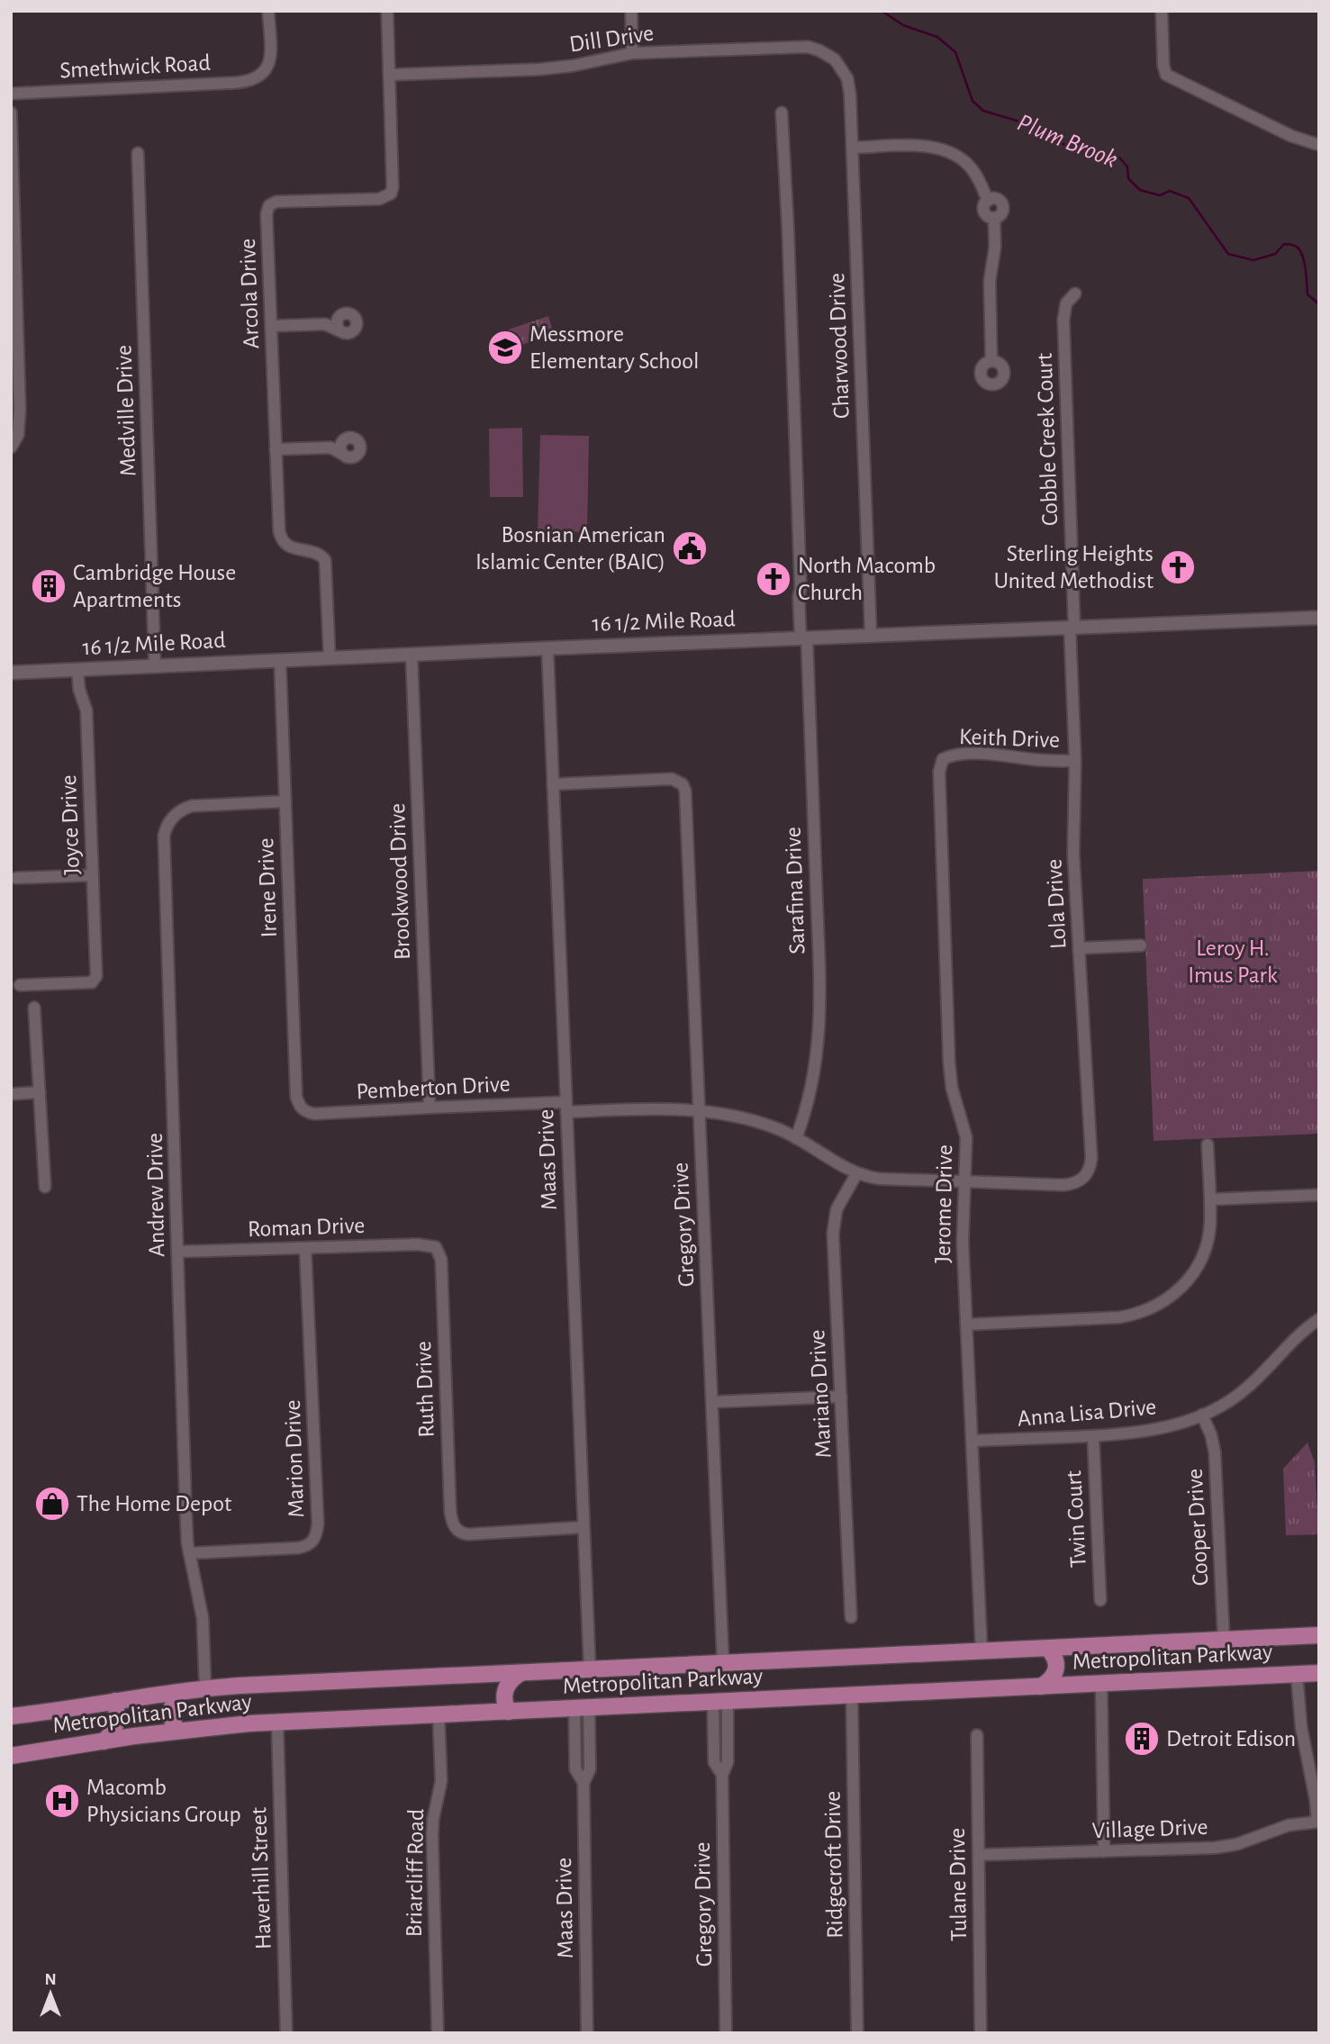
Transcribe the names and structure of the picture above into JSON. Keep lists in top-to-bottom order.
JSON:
{
  "streets": {
    "main road": ["Metropolitan Parkway"],
    "street": [
      "Dill Drive",
      "Smethwick Road",
      "Arcola Drive",
      "Charwood Drive",
      "Medville Drive",
      "Cobble Creek Court",
      "16 1/2 Mile Road",
      "Keith Drive",
      "Joyce Drive",
      "Brookwood Drive",
      "Irene Drive",
      "Sarafina Drive",
      "Lola Drive",
      "Pemberton Drive",
      "Maas Drive",
      "Andrew Drive",
      "Jerome Drive",
      "Gregory Drive",
      "Roman Drive",
      "Ruth Drive",
      "Mariano Drive",
      "Anna Lisa Drive",
      "Marion Drive",
      "Twin Court",
      "Cooper Drive",
      "Village Drive",
      "Ridgecroft Drive",
      "Briarcliff Road",
      "Haverhill Street",
      "Tulane Drive"
    ]
  },
  "crossings": [
    ["Dill Drive", "Arcola Drive"],
    ["Dill Drive", "Charwood Drive"],
    ["Arcola Drive", "16 1/2 Mile Road"],
    ["Charwood Drive", "16 1/2 Mile Road"],
    ["Medville Drive", "16 1/2 Mile Road"],
    ["Cobble Creek Court", "16 1/2 Mile Road"],
    ["Cobble Creek Court", "Lola Drive"],
    ["16 1/2 Mile Road", "Joyce Drive"],
    ["16 1/2 Mile Road", "Brookwood Drive"],
    ["16 1/2 Mile Road", "Irene Drive"],
    ["16 1/2 Mile Road", "Sarafina Drive"],
    ["16 1/2 Mile Road", "Lola Drive"],
    ["16 1/2 Mile Road", "Maas Drive"],
    ["Keith Drive", "Lola Drive"],
    ["Keith Drive", "Jerome Drive"],
    ["Brookwood Drive", "Pemberton Drive"],
    ["Irene Drive", "Pemberton Drive"],
    ["Irene Drive", "Andrew Drive"],
    ["Sarafina Drive", "Pemberton Drive"],
    ["Lola Drive", "Pemberton Drive"],
    ["Pemberton Drive", "Maas Drive"],
    ["Pemberton Drive", "Jerome Drive"],
    ["Pemberton Drive", "Gregory Drive"],
    ["Pemberton Drive", "Mariano Drive"],
    ["Maas Drive", "Gregory Drive"],
    ["Maas Drive", "Ruth Drive"],
    ["Maas Drive", "Metropolitan Parkway"],
    ["Andrew Drive", "Roman Drive"],
    ["Andrew Drive", "Marion Drive"],
    ["Andrew Drive", "Metropolitan Parkway"],
    ["Jerome Drive", "Anna Lisa Drive"],
    ["Jerome Drive", "Metropolitan Parkway"],
    ["Gregory Drive", "Metropolitan Parkway"],
    ["Roman Drive", "Ruth Drive"],
    ["Roman Drive", "Marion Drive"],
    ["Anna Lisa Drive", "Twin Court"],
    ["Anna Lisa Drive", "Cooper Drive"],
    ["Cooper Drive", "Metropolitan Parkway"],
    ["Metropolitan Parkway", "Ridgecroft Drive"],
    ["Metropolitan Parkway", "Briarcliff Road"],
    ["Metropolitan Parkway", "Haverhill Street"],
    ["Village Drive", "Tulane Drive"]
  ],
  "water": ["Plum Brook"],
  "parks": ["Leroy H. Imus Park"],
  "places": {
    "school or university": ["Messmore Elementary School"],
    "public building": ["Bosnian American Islamic Center (BAIC)"],
    "church": ["Sterling Heights United Methodist", "North Macomb Church"],
    "building": ["Cambridge House Apartments", "Detroit Edison"],
    "shop": ["The Home Depot"],
    "hospital": ["Macomb Physicians Group"]
  },
  "north": "top"
}
